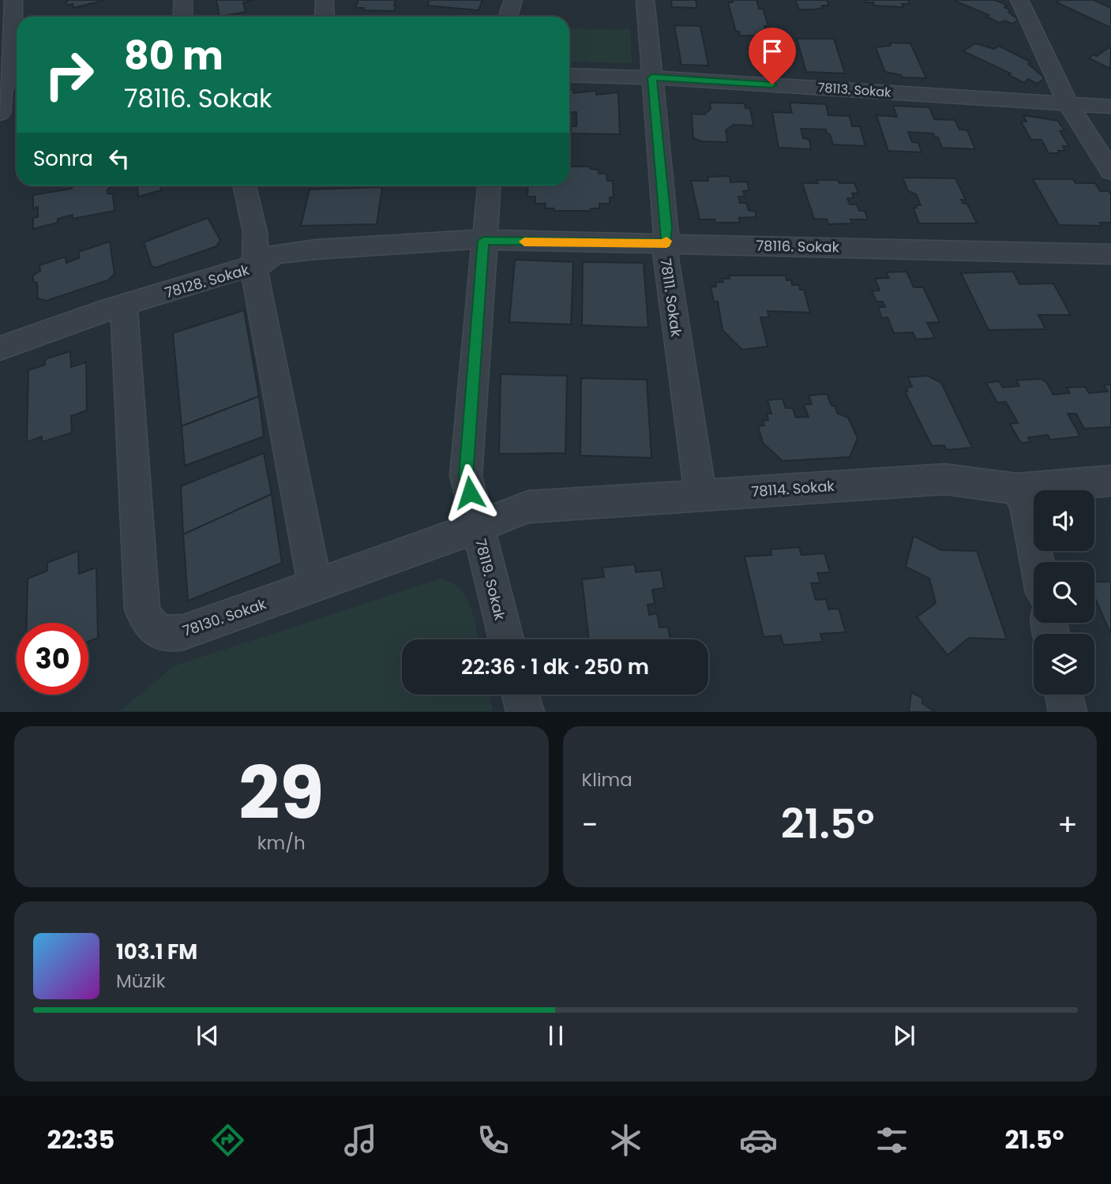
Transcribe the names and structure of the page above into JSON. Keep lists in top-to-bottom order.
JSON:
{
  "streets": {
    "street": [
      "78113. Sokak",
      "78116. Sokak",
      "78128. Sokak",
      "78111. Sokak",
      "78114. Sokak",
      "78119. Sokak",
      "78130. Sokak"
    ]
  },
  "crossings": [
    ["78113. Sokak", "78111. Sokak"],
    ["78116. Sokak", "78128. Sokak"],
    ["78116. Sokak", "78111. Sokak"],
    ["78116. Sokak", "78119. Sokak"],
    ["78128. Sokak", "78119. Sokak"],
    ["78128. Sokak", "78130. Sokak"],
    ["78111. Sokak", "78114. Sokak"],
    ["78114. Sokak", "78119. Sokak"],
    ["78114. Sokak", "78130. Sokak"],
    ["78119. Sokak", "78130. Sokak"]
  ],
  "page": {
    "turn": ["80 m", "78116. Sokak"],
    "then": "Sonra",
    "limit": "30",
    "trip": "22:36 · 1 dk · 250 m",
    "tile": [
      ["29", "km/h"],
      "Klima"
    ],
    "heat": ["−", "21.5°", "+"],
    "song": ["103.1 FM", "Müzik"],
    "tabs": ["22:35", "21.5°"]
  }
}
